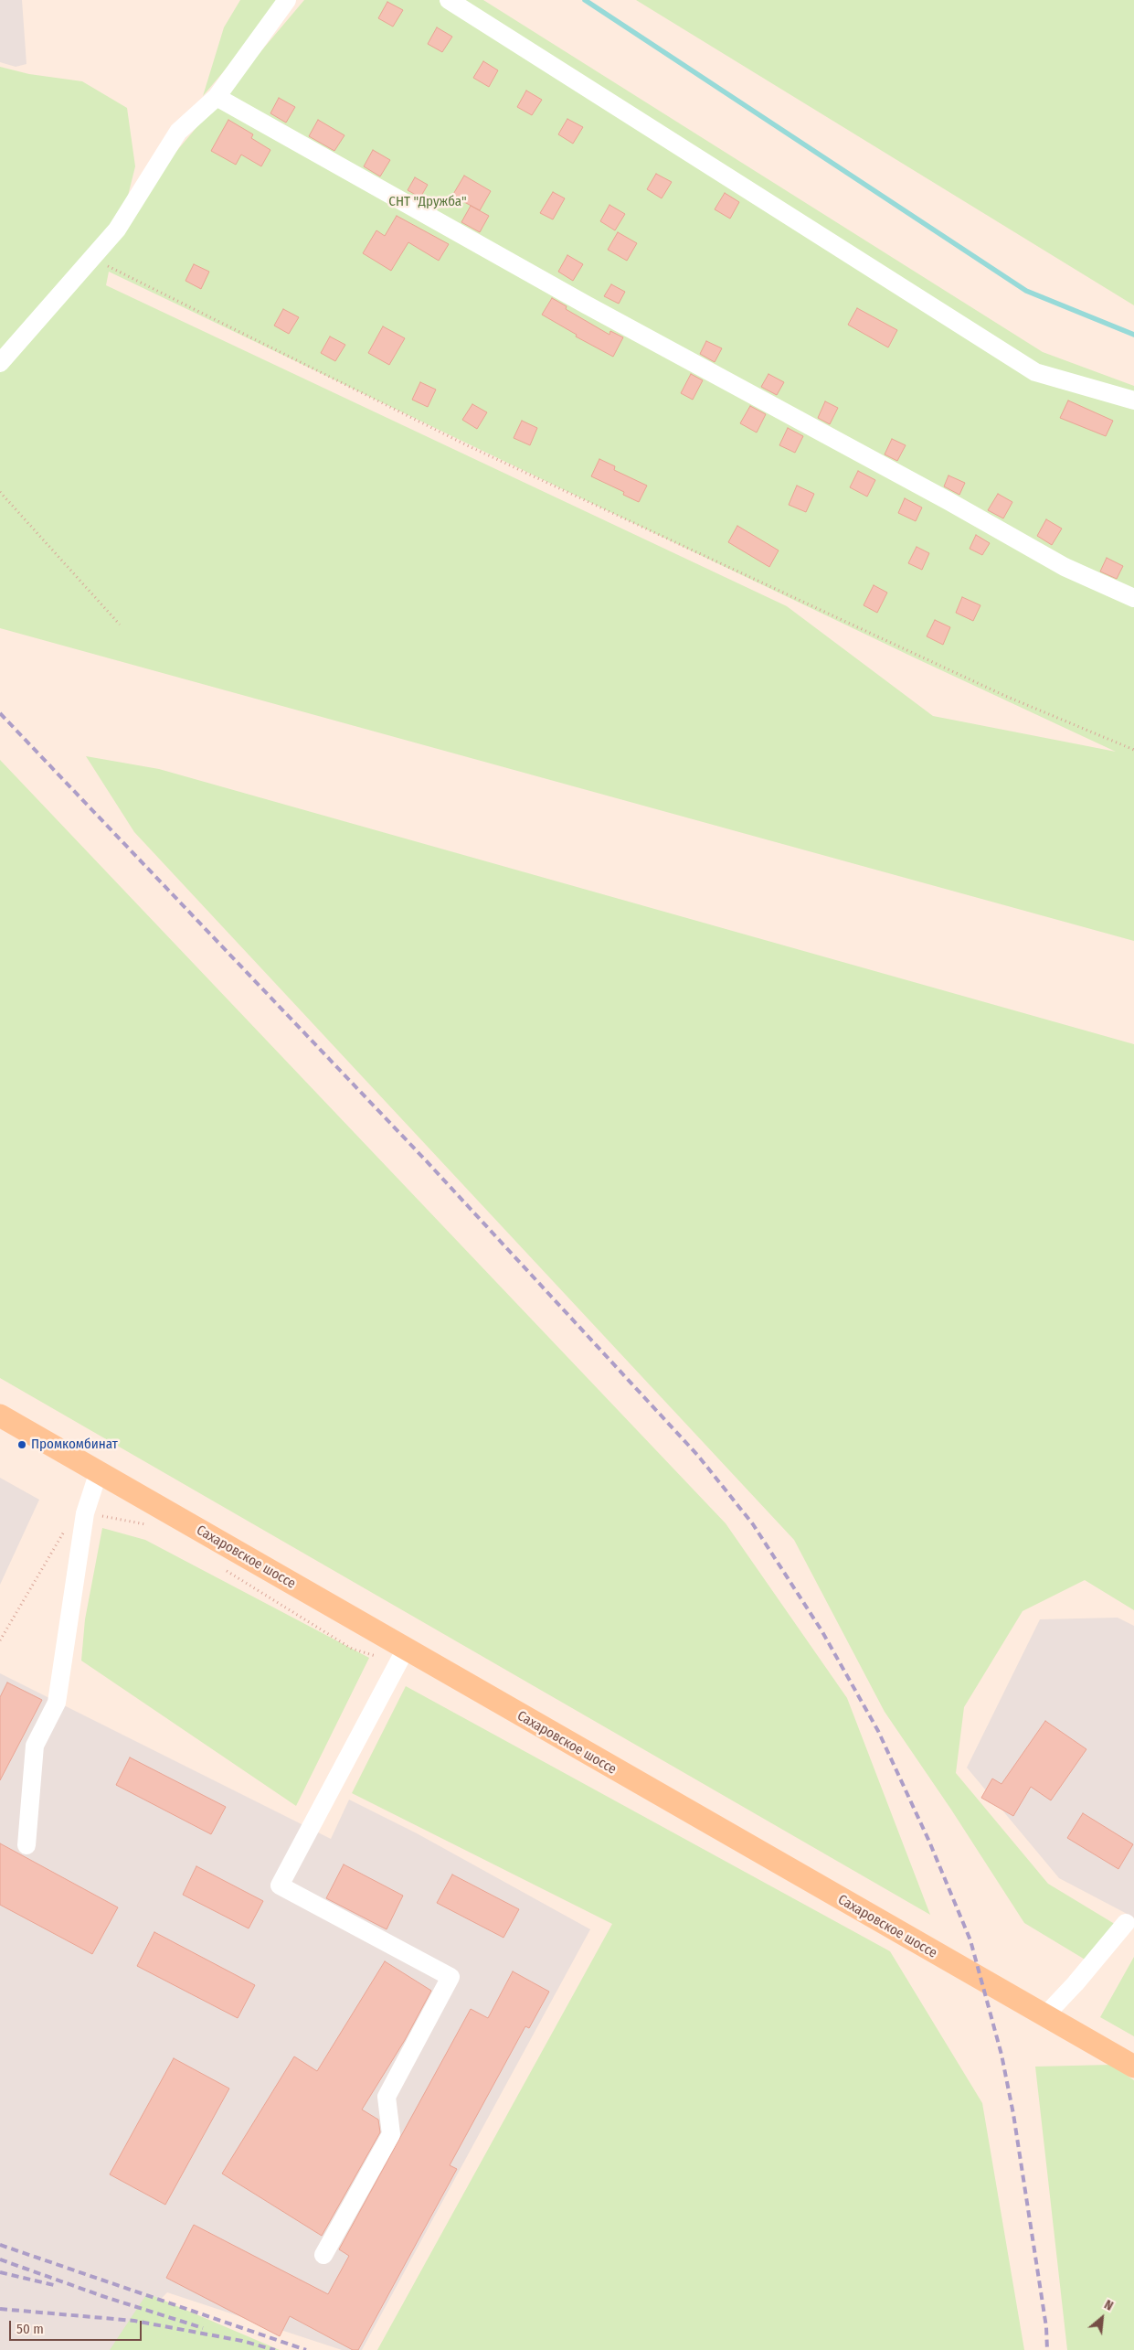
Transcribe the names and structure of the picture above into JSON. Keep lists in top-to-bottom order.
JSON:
{
  "streets": {
    "main road": ["Сахаровское шоссе"]
  },
  "parks": ["СНТ \"Дружба\""],
  "places": ["Промкомбинат"],
  "scale_bar": "50 m",
  "north": "top right"
}
